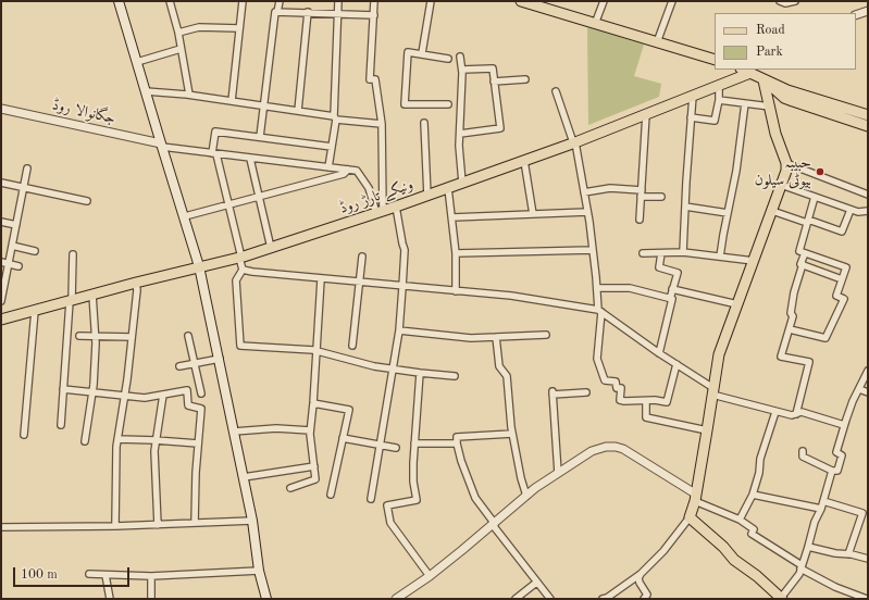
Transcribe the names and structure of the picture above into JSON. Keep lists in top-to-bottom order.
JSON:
{
  "streets": {
    "main road": ["ونیکے تارڑ روڈ"],
    "street": ["جگانوالا روڈ"]
  },
  "places": ["حبیبہ بیوٹی سیلون"],
  "legend": ["Road", "Park"],
  "scale_bar": "100 m"
}
